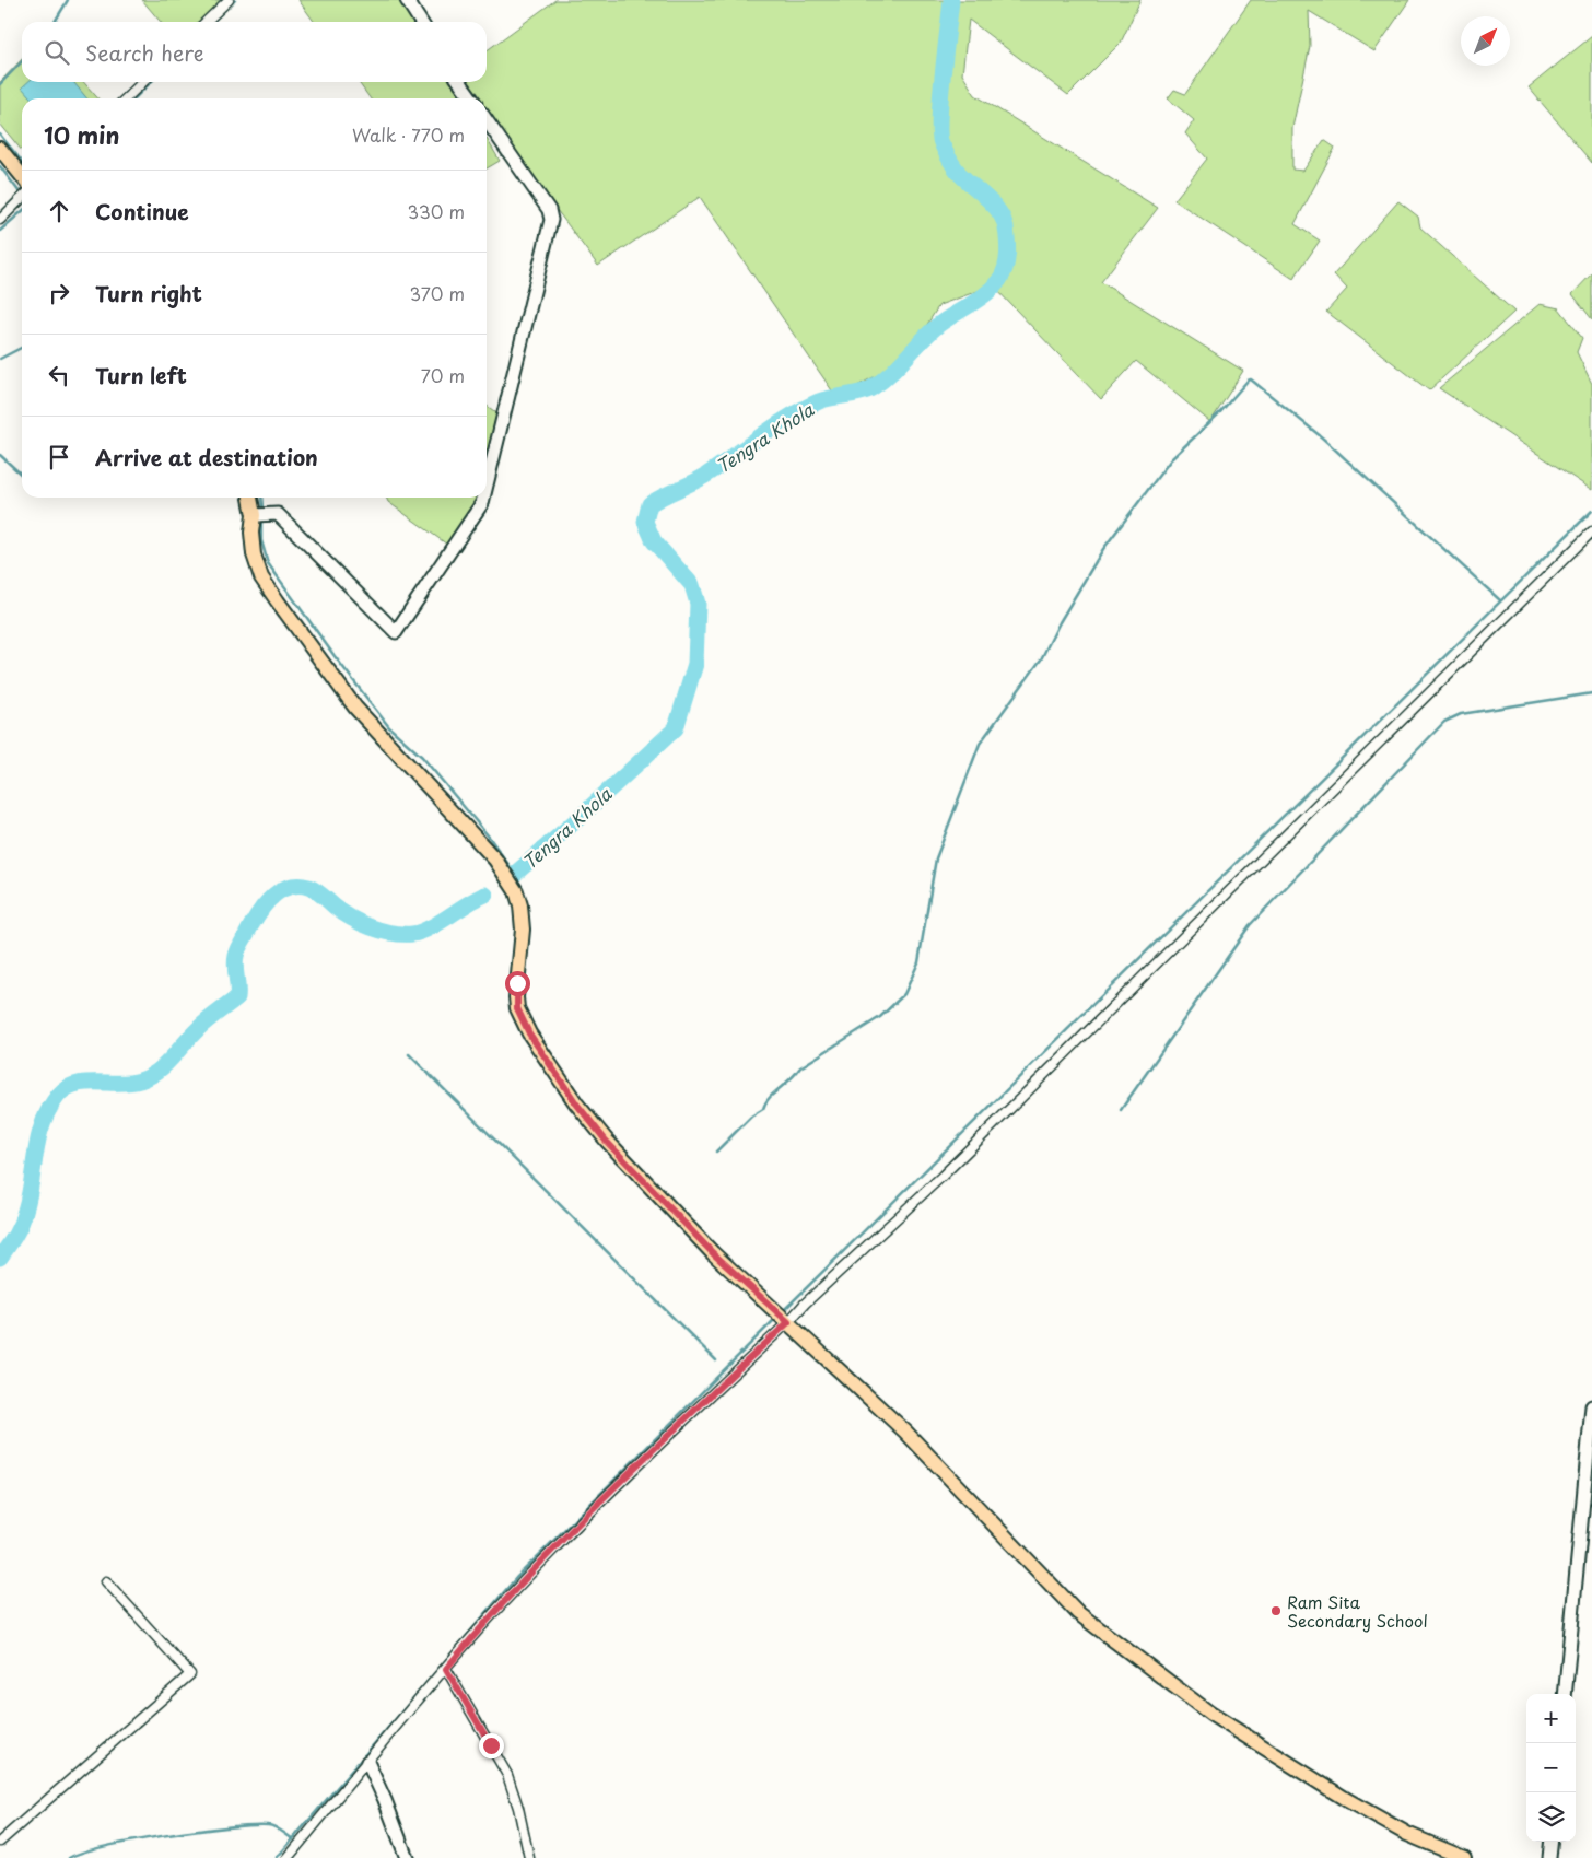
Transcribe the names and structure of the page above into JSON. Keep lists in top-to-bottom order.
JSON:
{
  "water": ["Tengra Khola"],
  "places": ["Ram Sita Secondary School"],
  "north": "top right",
  "page": {
    "search": "Search here",
    "heading": ["10 min", "Walk · 770 m"],
    "list": [
      ["Continue", "330 m"],
      ["Turn right", "370 m"],
      ["Turn left", "70 m"],
      "Arrive at destination"
    ],
    "map_buttons": ["+", "−"]
  }
}
